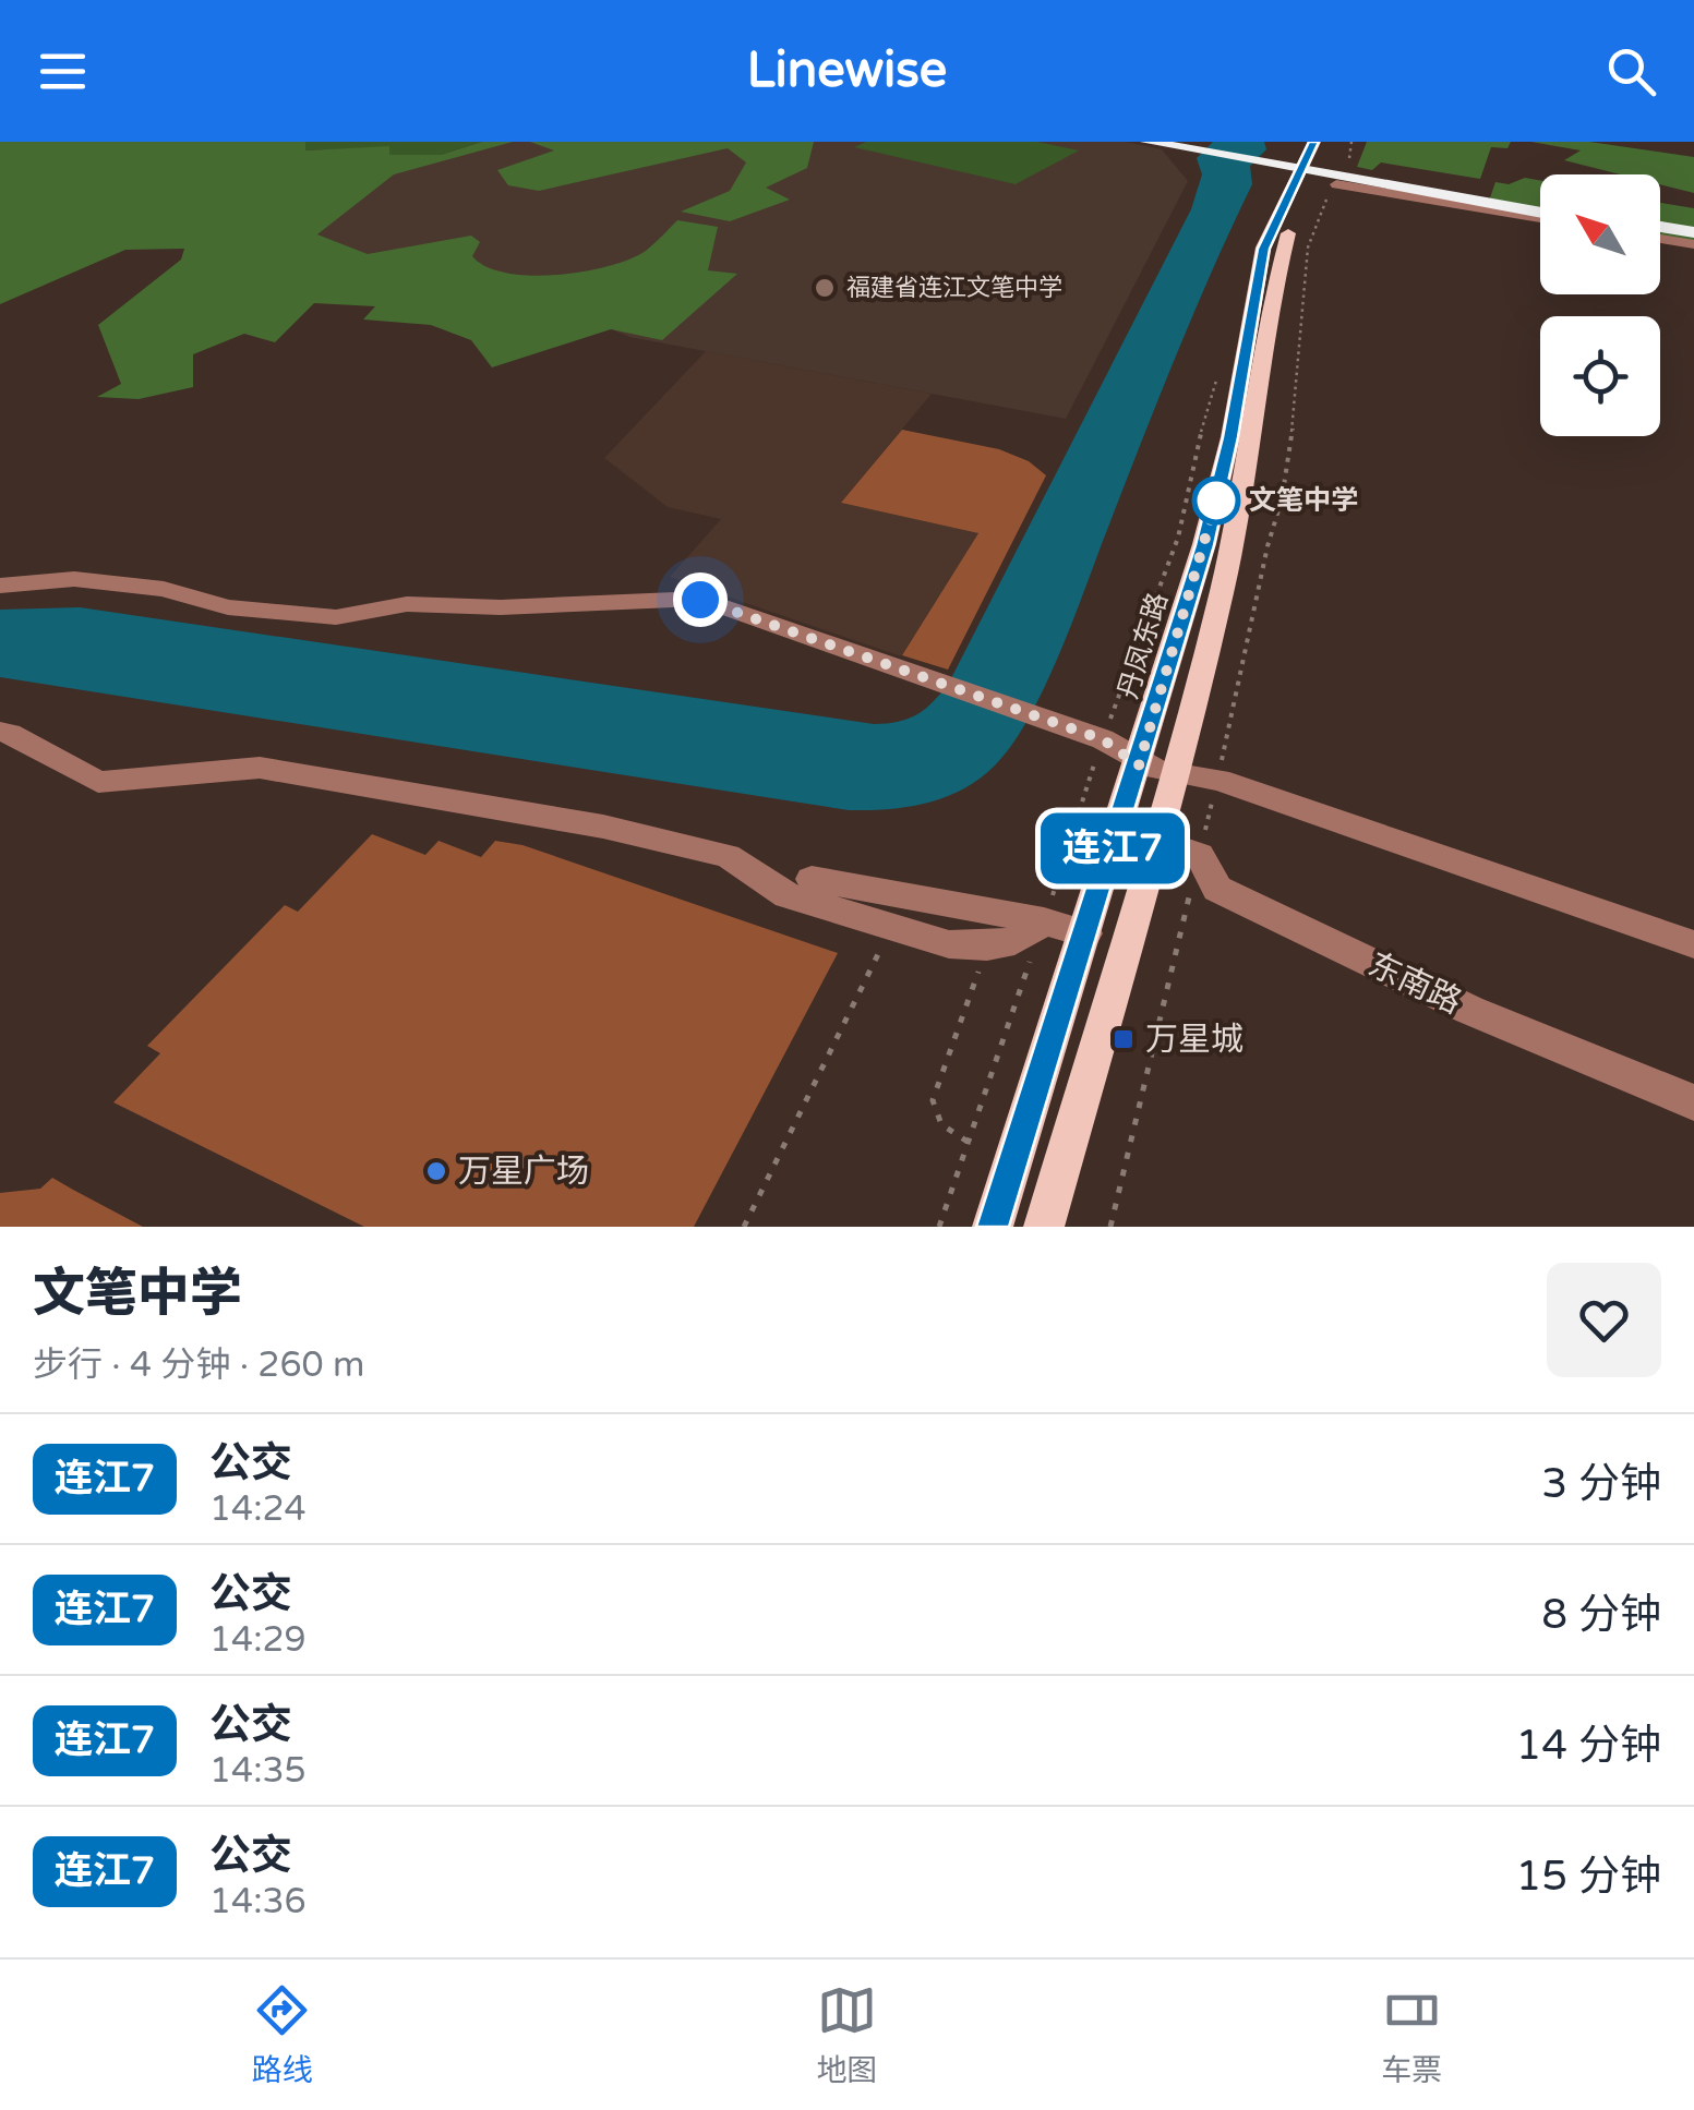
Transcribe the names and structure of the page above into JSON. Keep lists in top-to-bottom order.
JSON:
{
  "streets": {
    "main road": ["丹凤东路"],
    "street": ["东南路"]
  },
  "places": {
    "other": ["福建省连江文笔中学", "文笔中学", "万星广场"],
    "transit": ["万星城"]
  },
  "lines": ["bus line 连江7"],
  "north": "top left",
  "page": {
    "header": "Linewise",
    "on_map": "连江7",
    "heading": ["文笔中学", "步行 · 4 分钟 · 260 m"],
    "list": [
      {
        "mark": "连江7",
        "name": "公交",
        "note": "14:24",
        "value": "3 分钟"
      },
      {
        "mark": "连江7",
        "name": "公交",
        "note": "14:29",
        "value": "8 分钟"
      },
      {
        "mark": "连江7",
        "name": "公交",
        "note": "14:35",
        "value": "14 分钟"
      },
      {
        "mark": "连江7",
        "name": "公交",
        "note": "14:36",
        "value": "15 分钟"
      }
    ],
    "tabs": ["路线", "地图", "车票"]
  }
}
